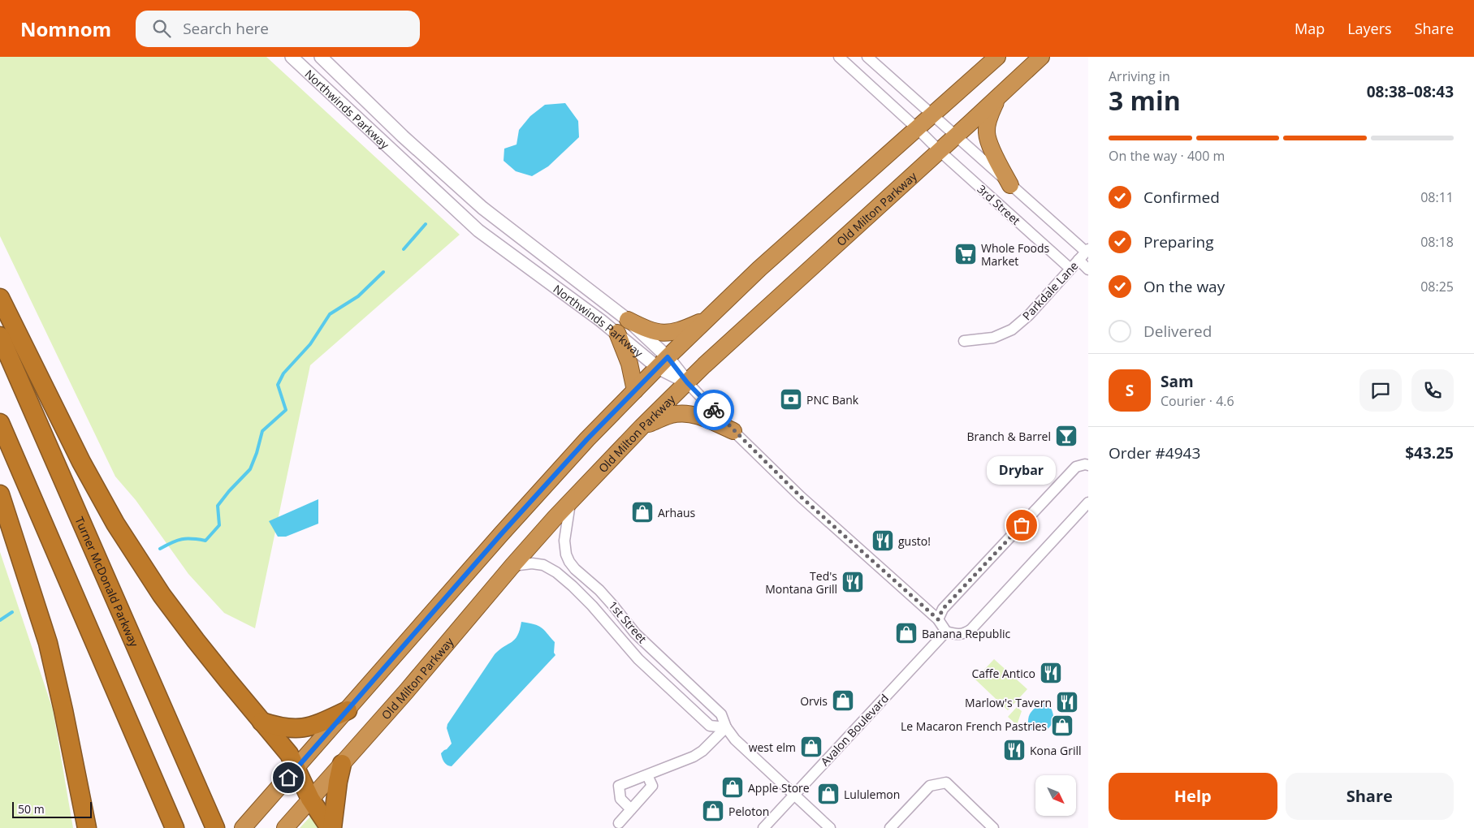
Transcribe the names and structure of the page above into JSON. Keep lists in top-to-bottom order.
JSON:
{
  "streets": {
    "highway": ["Old Milton Parkway", "Turner McDonald Parkway"],
    "street": [
      "Northwinds Parkway",
      "3rd Street",
      "Parkdale Lane",
      "1st Street",
      "Avalon Boulevard"
    ]
  },
  "crossings": [
    ["Northwinds Parkway", "Old Milton Parkway"],
    ["3rd Street", "Old Milton Parkway"],
    ["3rd Street", "Parkdale Lane"],
    ["Old Milton Parkway", "1st Street"],
    ["1st Street", "Avalon Boulevard"]
  ],
  "places": {
    "supermarket": ["Whole Foods Market"],
    "bank": ["PNC Bank"],
    "bar": ["Branch & Barrel"],
    "shop": [
      "Arhaus",
      "Banana Republic",
      "Orvis",
      "Le Macaron French Pastries",
      "west elm",
      "Apple Store",
      "Lululemon",
      "Peloton"
    ],
    "other": ["Drybar"],
    "restaurant": [
      "gusto!",
      "Ted's Montana Grill",
      "Caffe Antico",
      "Marlow's Tavern",
      "Kona Grill"
    ]
  },
  "scale_bar": "50 m",
  "north": "bottom right",
  "page": {
    "header": "Nomnom",
    "search": "Search here",
    "nav": ["Map", "Layers", "Share"],
    "heading": ["3 min", "Arriving in", "08:38–08:43"],
    "panel": [
      "Sam",
      "Courier · 4.6",
      "Order #4943",
      "$43.25"
    ],
    "bar": "On the way · 400 m",
    "list": [
      ["Confirmed", "08:11"],
      ["Preparing", "08:18"],
      ["On the way", "08:25"],
      "Delivered"
    ],
    "round": "S",
    "bubble": "Drybar",
    "buttons": ["Help", "Share"],
    "scale": "50 m"
  }
}
